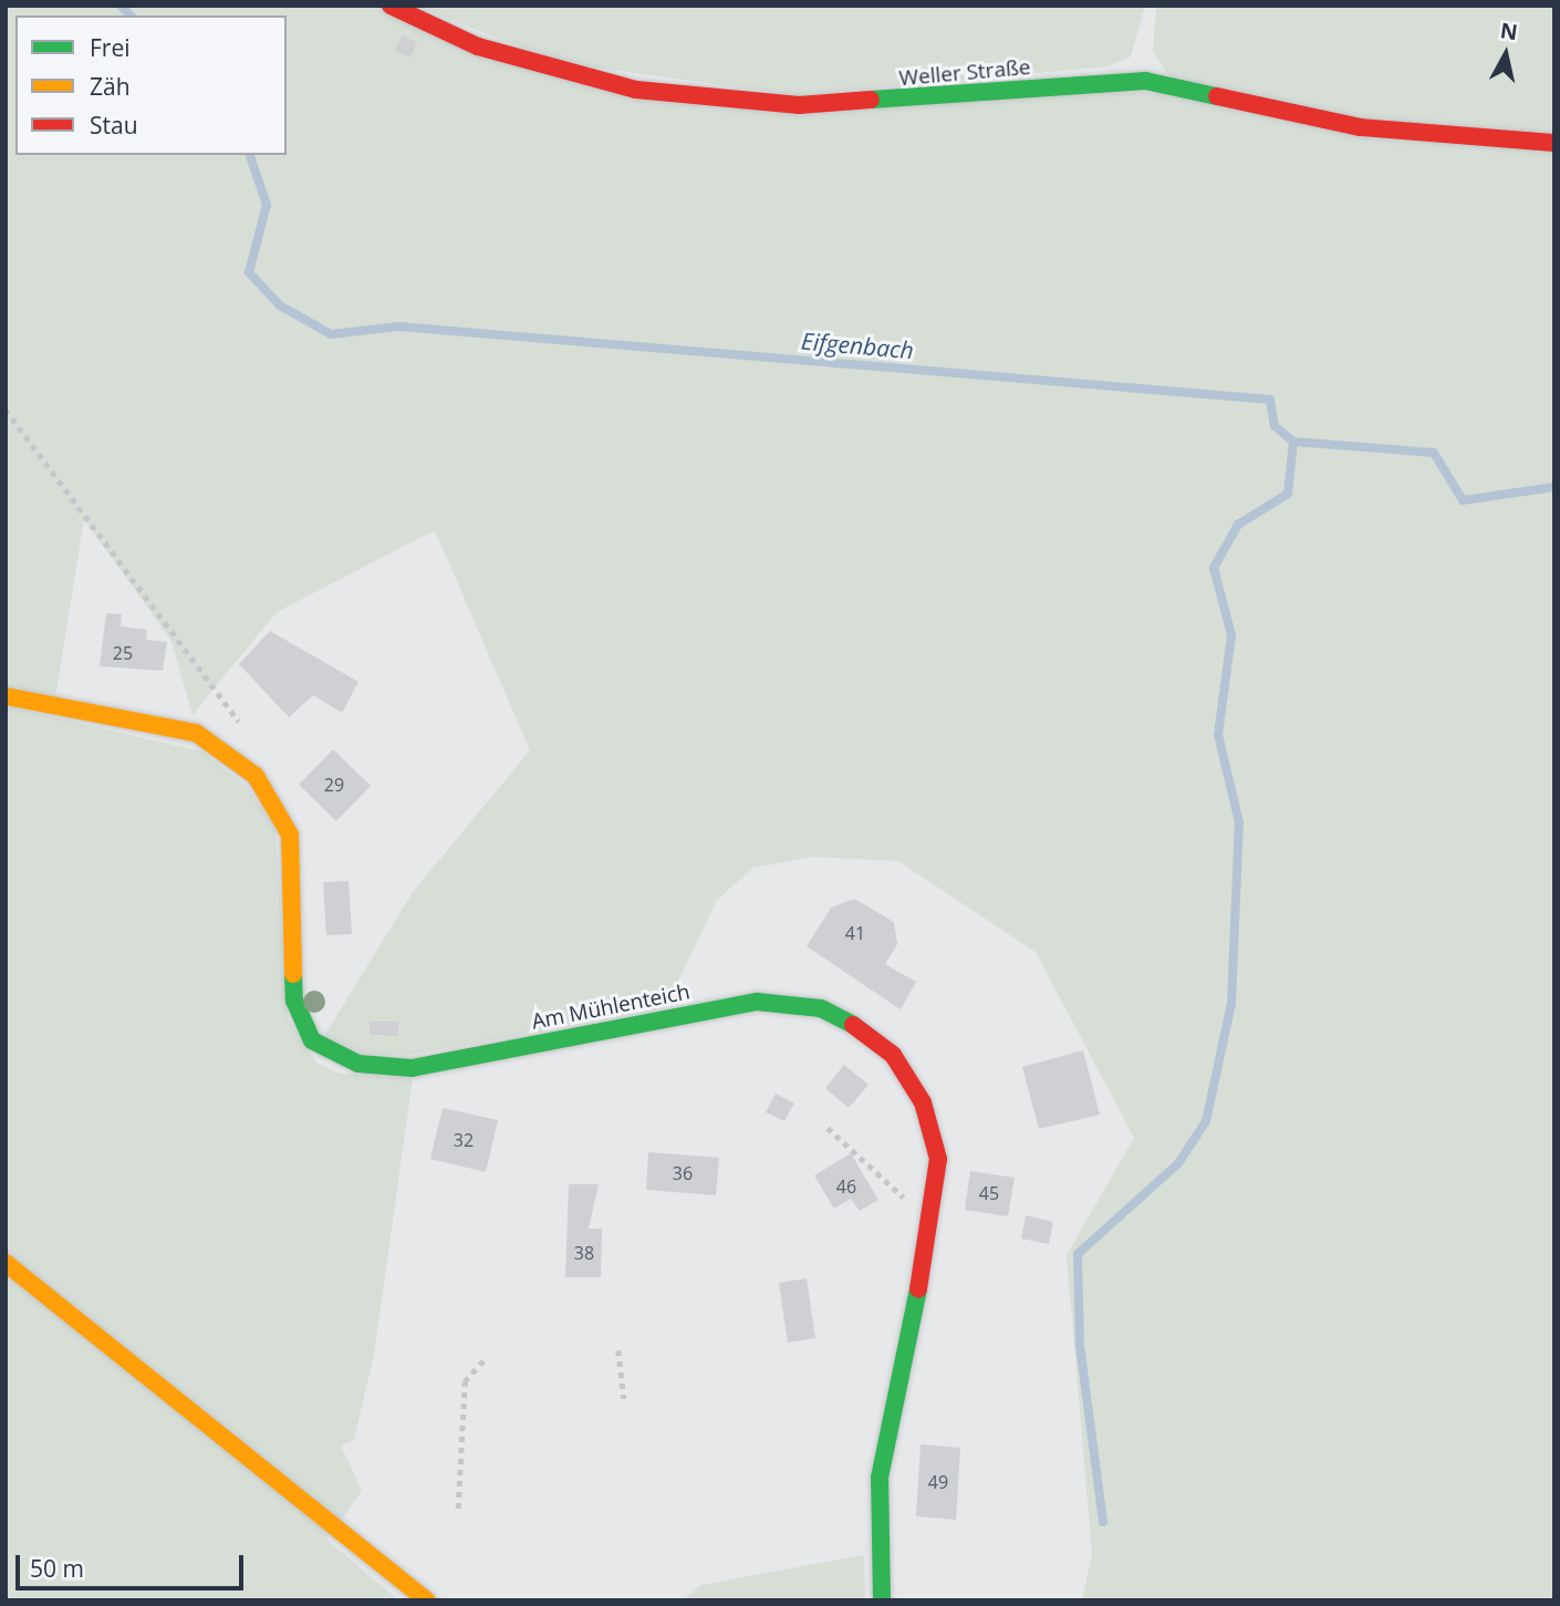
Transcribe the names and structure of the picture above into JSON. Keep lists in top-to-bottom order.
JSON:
{
  "streets": {
    "street": ["Weller Straße", "Am Mühlenteich"]
  },
  "water": ["Eifgenbach"],
  "house_numbers": [
    "25",
    "29",
    "41",
    "32",
    "36",
    "46",
    "45",
    "38",
    "49"
  ],
  "legend": ["Frei", "Zäh", "Stau"],
  "scale_bar": "50 m",
  "north": "top"
}
